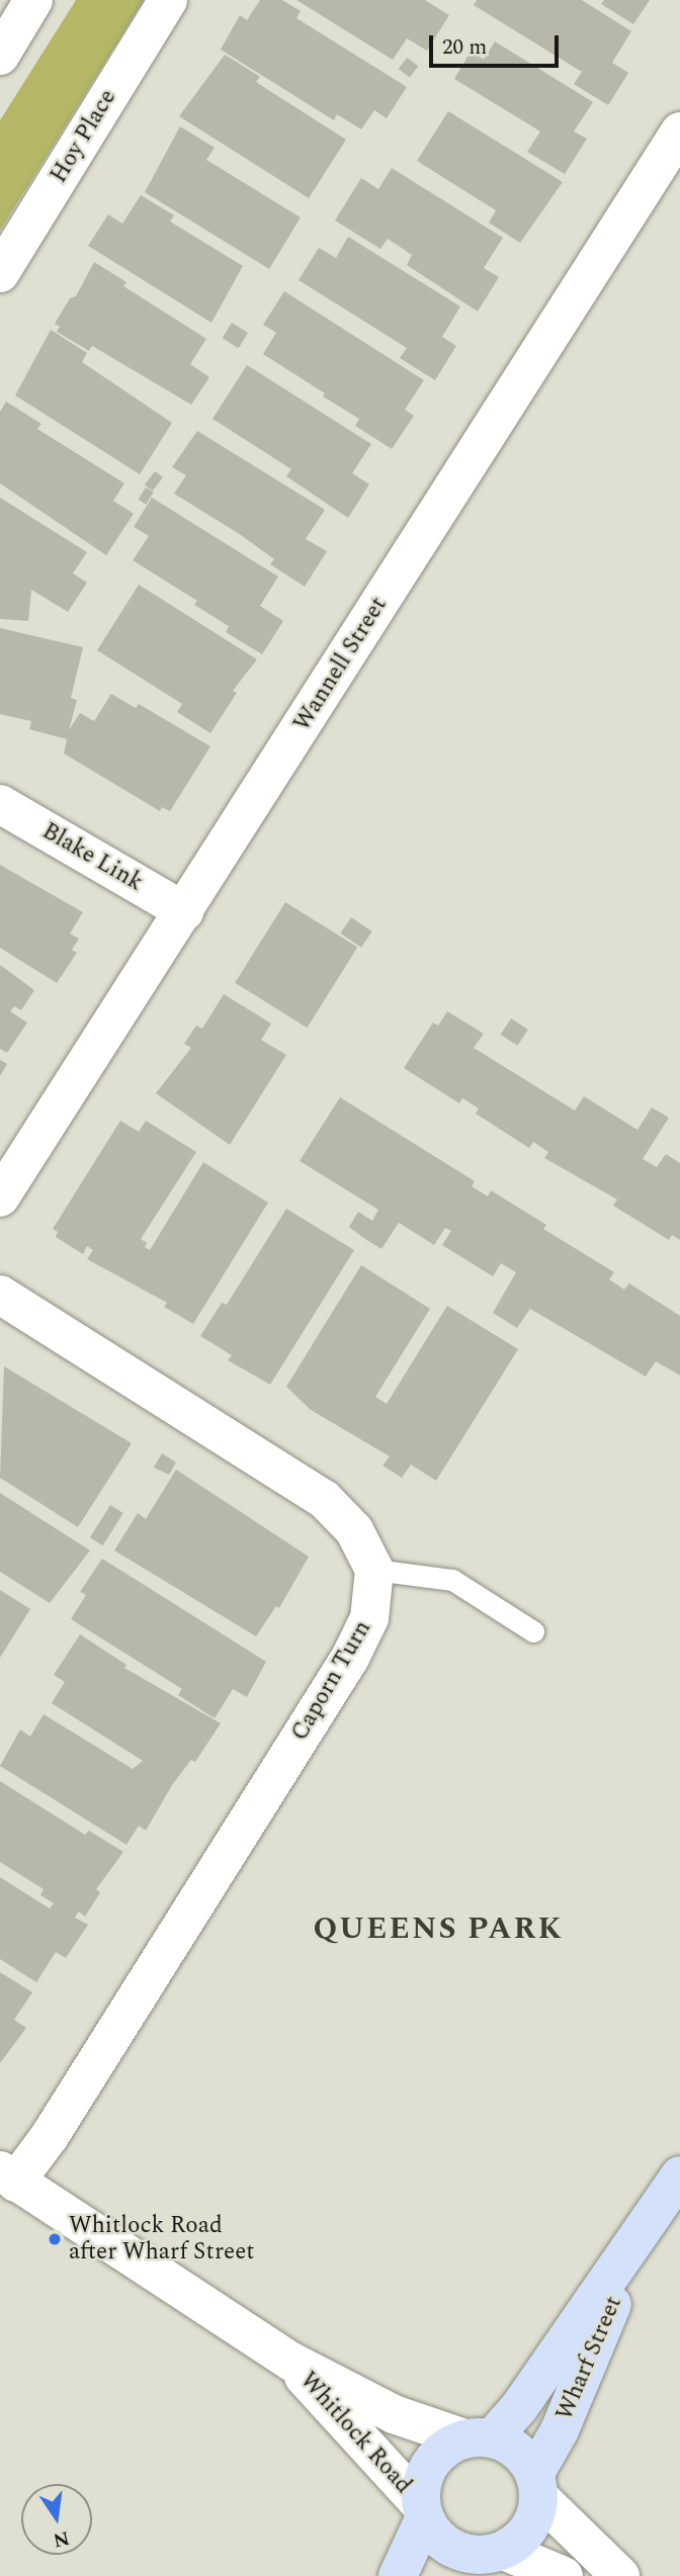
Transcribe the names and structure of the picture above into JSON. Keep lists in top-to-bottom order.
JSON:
{
  "streets": {
    "street": [
      "Hoy Place",
      "Wannell Street",
      "Blake Link",
      "Caporn Turn",
      "Wharf Street",
      "Whitlock Road"
    ]
  },
  "crossings": [
    ["Wannell Street", "Blake Link"],
    ["Caporn Turn", "Whitlock Road"],
    ["Wharf Street", "Whitlock Road"]
  ],
  "districts": ["QUEENS PARK"],
  "places": ["Whitlock Road after Wharf Street"],
  "scale_bar": "20 m",
  "north": "bottom"
}
